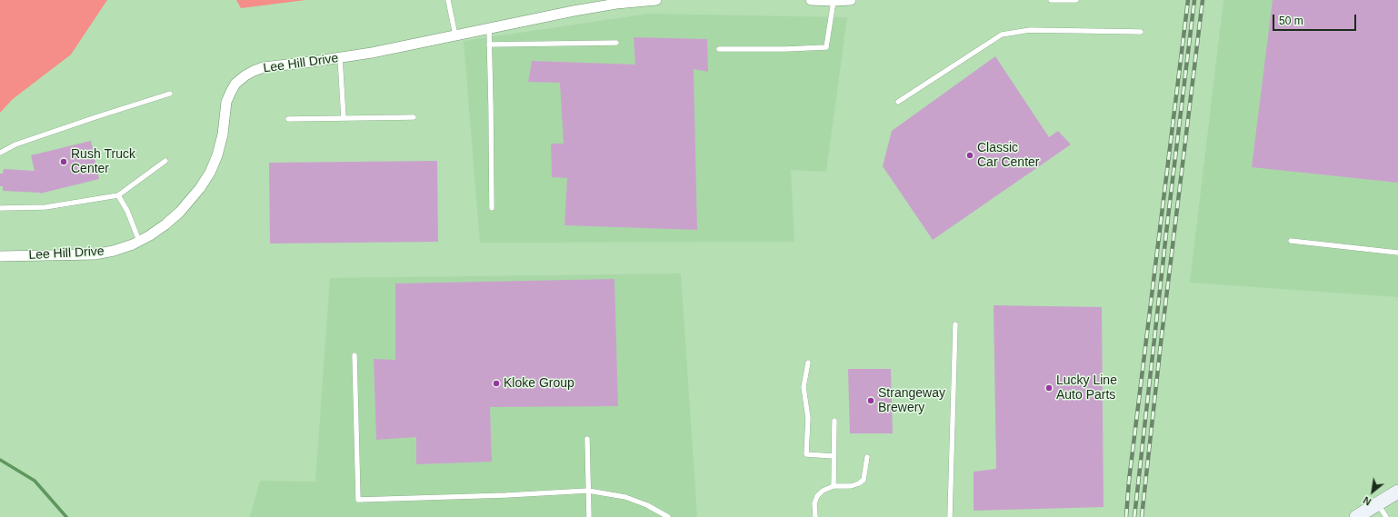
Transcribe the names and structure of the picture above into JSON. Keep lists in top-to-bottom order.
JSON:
{
  "streets": {
    "street": ["Lee Hill Drive"]
  },
  "places": [
    "Classic Car Center",
    "Rush Truck Center",
    "Kloke Group",
    "Lucky Line Auto Parts",
    "Strangeway Brewery"
  ],
  "scale_bar": "50 m",
  "north": "bottom left"
}
